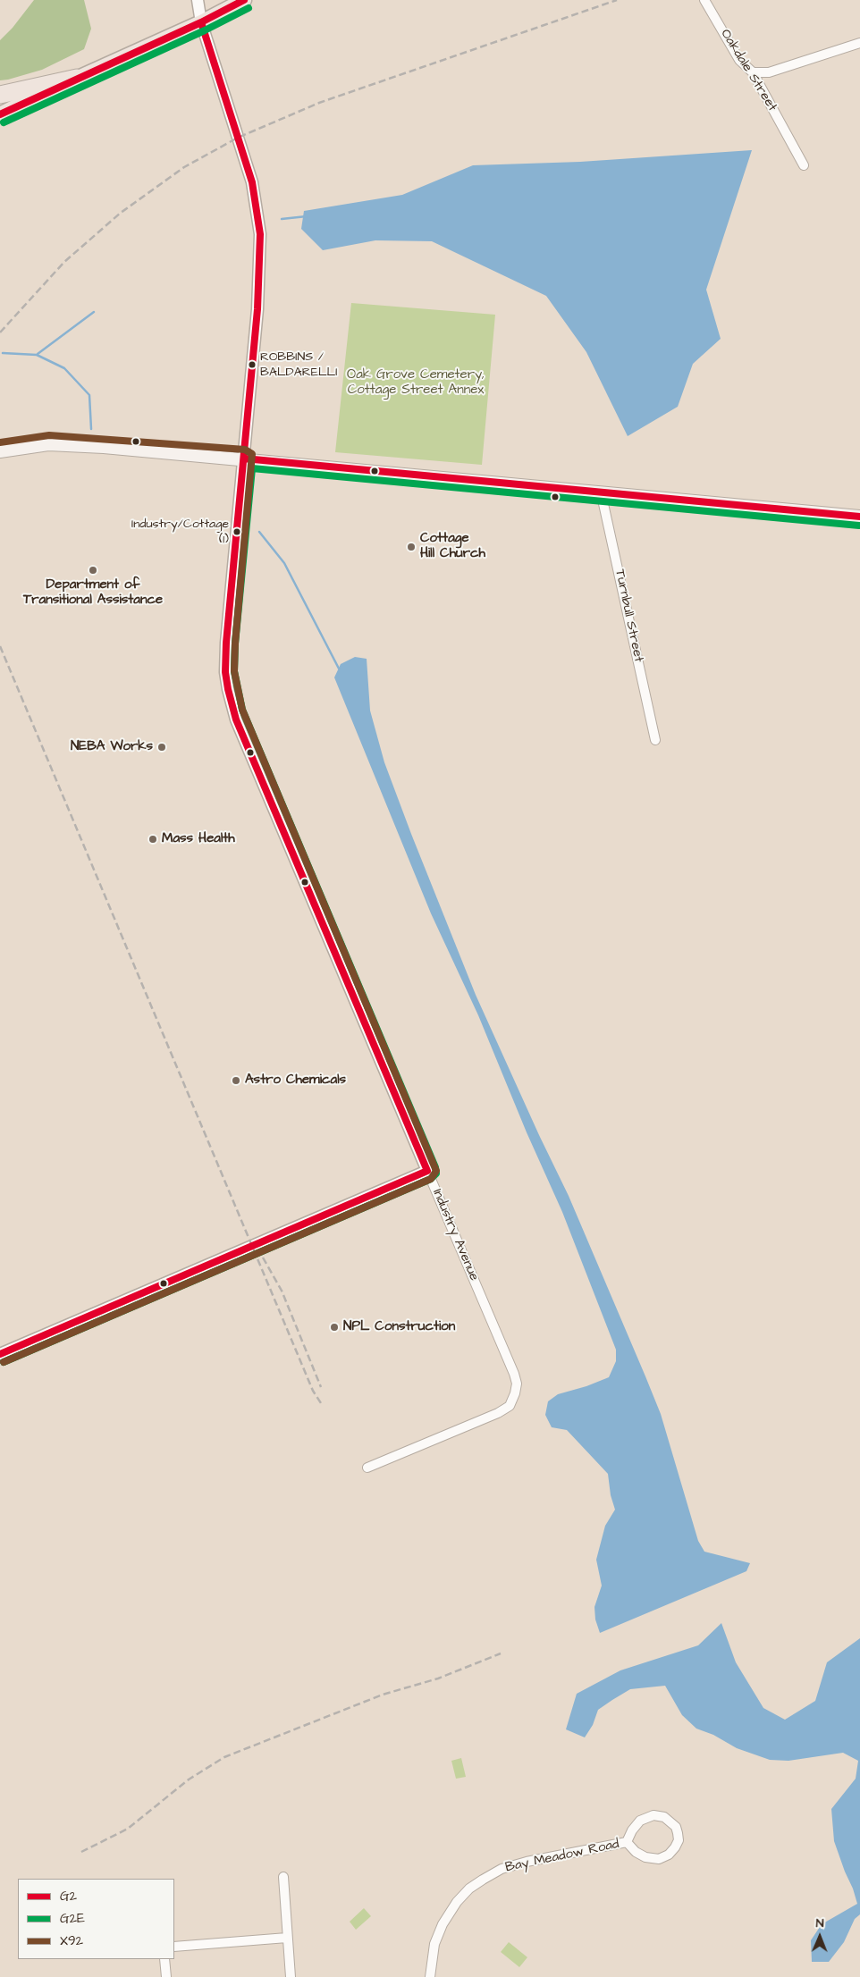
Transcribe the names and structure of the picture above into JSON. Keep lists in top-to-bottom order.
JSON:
{
  "streets": {
    "street": [
      "Oakdale Street",
      "Turnbull Street",
      "Industry Avenue",
      "Bay Meadow Road"
    ]
  },
  "parks": ["Oak Grove Cemetery, Cottage Street Annex"],
  "places": [
    "ROBBINS / BALDARELLI",
    "Industry/Cottage (1)",
    "Cottage Hill Church",
    "Department of Transitional Assistance",
    "NEBA Works",
    "Mass Health",
    "Astro Chemicals",
    "NPL Construction"
  ],
  "lines": ["transit line G2", "transit line G2E", "transit line X92"],
  "legend": ["G2", "G2E", "X92"],
  "north": "top"
}
